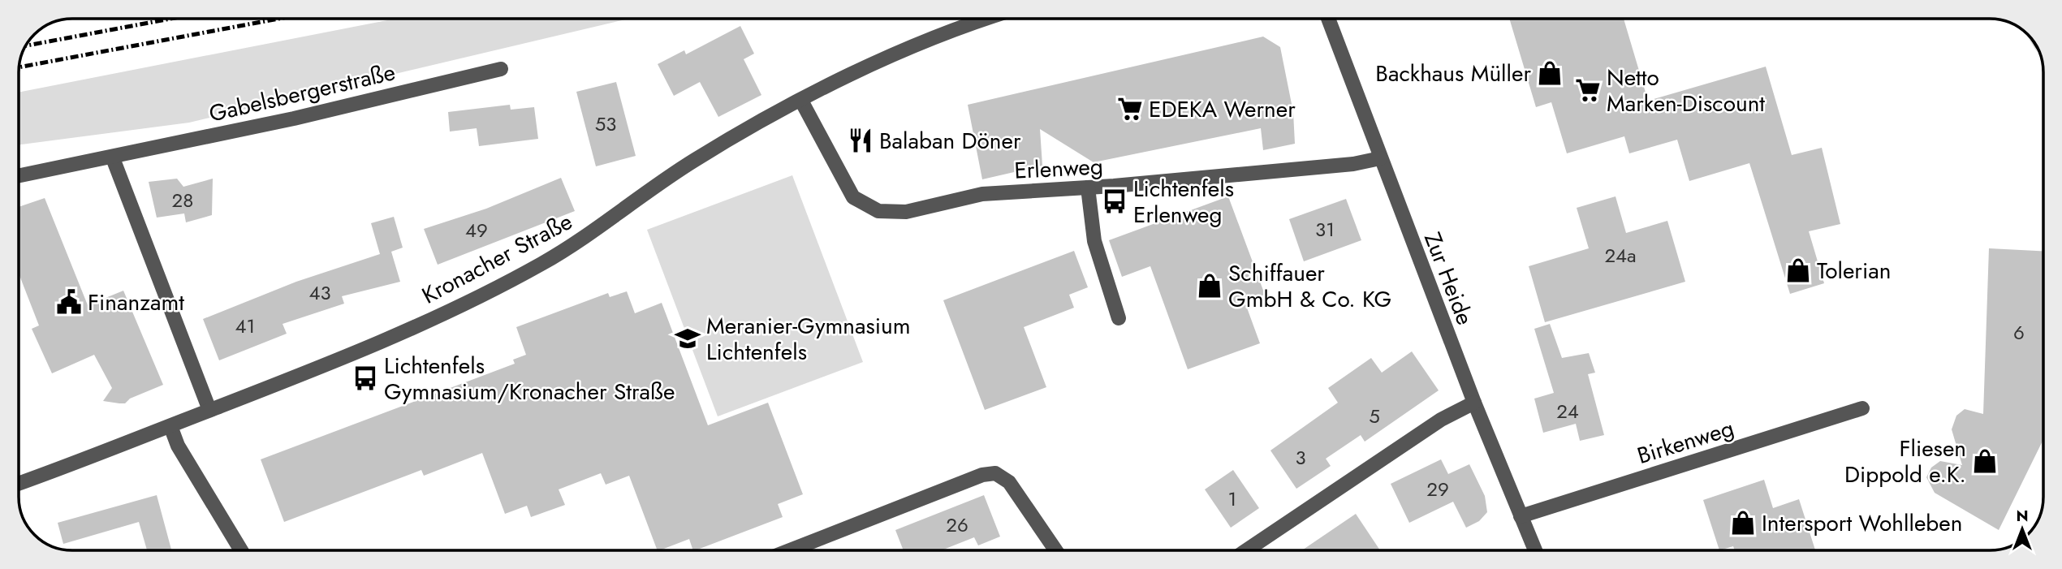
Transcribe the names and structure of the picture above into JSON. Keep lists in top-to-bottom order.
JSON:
{
  "streets": {
    "street": [
      "Gabelsbergerstraße",
      "Erlenweg",
      "Kronacher Straße",
      "Zur Heide",
      "Birkenweg"
    ]
  },
  "crossings": [
    ["Erlenweg", "Kronacher Straße"],
    ["Erlenweg", "Zur Heide"],
    ["Zur Heide", "Birkenweg"]
  ],
  "places": {
    "shop": [
      "Backhaus Müller",
      "Tolerian",
      "Schiffauer GmbH & Co. KG",
      "Fliesen Dippold e.K.",
      "Intersport Wohlleben"
    ],
    "supermarket": ["Netto Marken-Discount", "EDEKA Werner"],
    "restaurant": ["Balaban Döner"],
    "bus stop": ["Lichtenfels Erlenweg", "Lichtenfels Gymnasium/Kronacher Straße"],
    "public building": ["Finanzamt"],
    "school or university": ["Meranier-Gymnasium Lichtenfels"]
  },
  "house_numbers": [
    "53",
    "28",
    "31",
    "49",
    "24a",
    "43",
    "41",
    "6",
    "24",
    "5",
    "3",
    "29",
    "1",
    "26"
  ],
  "north": "top"
}
